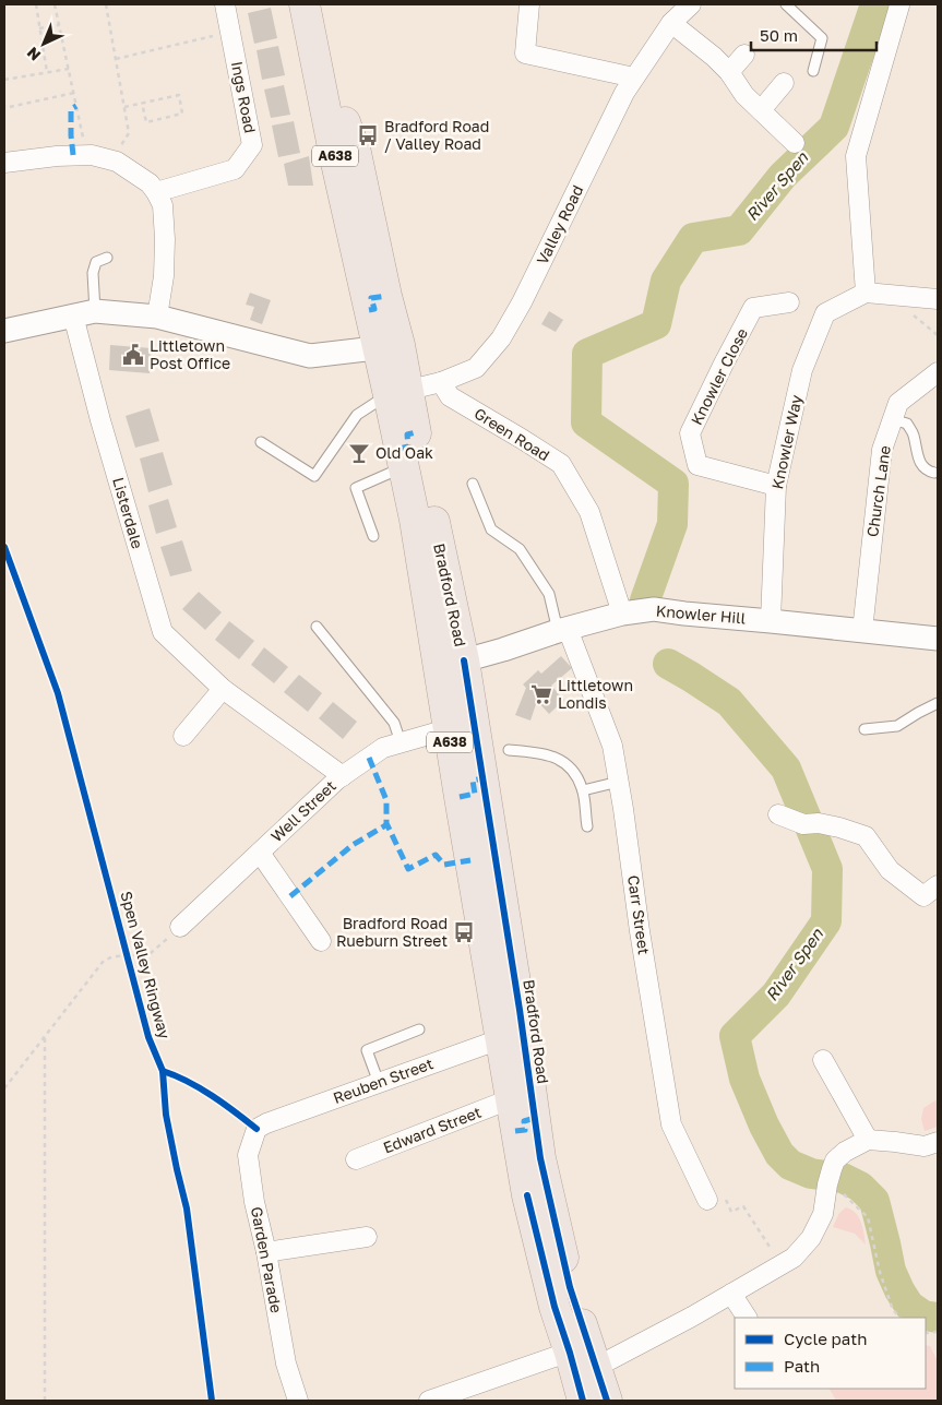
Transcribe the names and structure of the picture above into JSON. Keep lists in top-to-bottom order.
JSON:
{
  "streets": {
    "main road": ["A638", "Bradford Road"],
    "street": [
      "Ings Road",
      "Valley Road",
      "Knowler Close",
      "Green Road",
      "Knowler Way",
      "Church Lane",
      "Listerdale",
      "Knowler Hill",
      "Well Street",
      "Carr Street",
      "Reuben Street",
      "Edward Street",
      "Garden Parade"
    ],
    "cycle path": ["Spen Valley Ringway"]
  },
  "crossings": [
    ["Valley Road", "Green Road"],
    ["Valley Road", "Bradford Road"],
    ["Knowler Close", "Knowler Way"],
    ["Green Road", "Knowler Hill"],
    ["Knowler Way", "Knowler Hill"],
    ["Church Lane", "Knowler Hill"],
    ["Listerdale", "Well Street"],
    ["Bradford Road", "Knowler Hill"],
    ["Bradford Road", "Well Street"],
    ["Bradford Road", "Reuben Street"],
    ["Bradford Road", "Edward Street"],
    ["Knowler Hill", "Carr Street"],
    ["Reuben Street", "Garden Parade"]
  ],
  "water": ["River Spen"],
  "places": {
    "bus stop": ["Bradford Road / Valley Road", "Bradford Road Rueburn Street"],
    "public building": ["Littletown Post Office"],
    "bar": ["Old Oak"],
    "supermarket": ["Littletown Londis"]
  },
  "legend": ["Cycle path", "Path"],
  "scale_bar": "50 m",
  "north": "bottom left"
}
